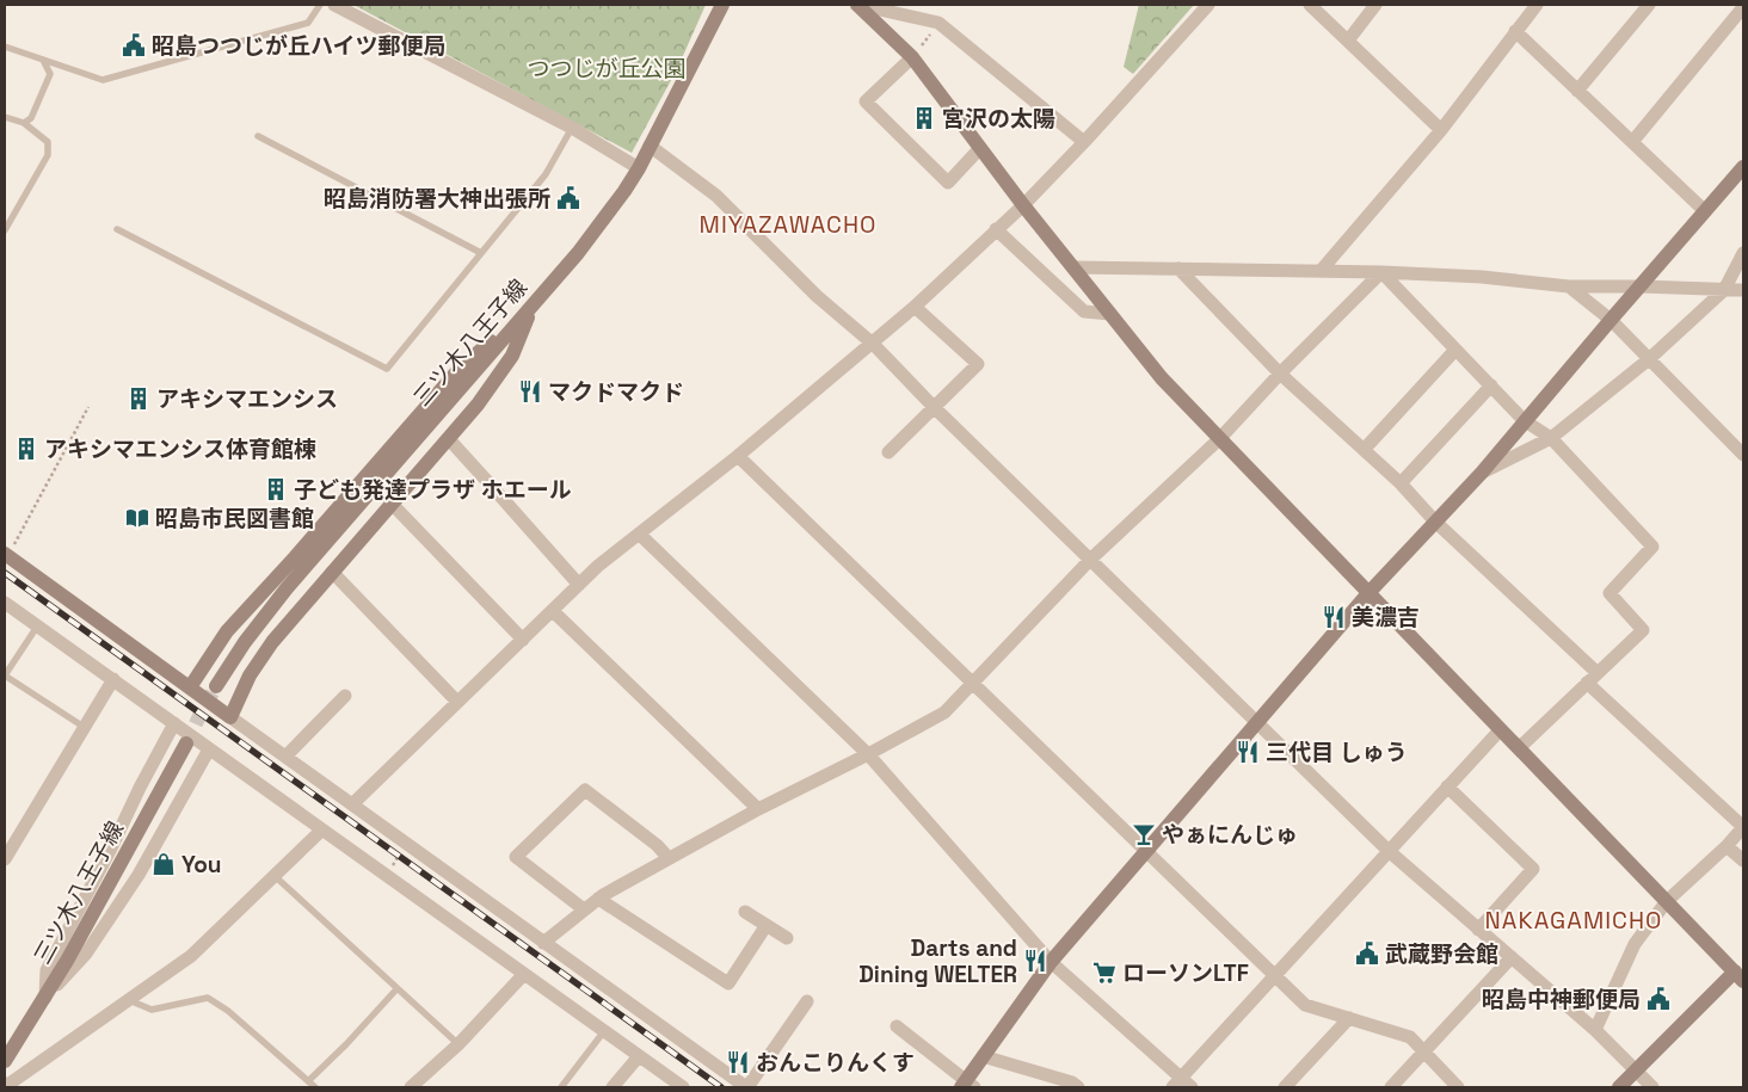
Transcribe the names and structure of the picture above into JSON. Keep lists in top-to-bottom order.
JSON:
{
  "streets": {
    "street": ["三ツ木八王子線"]
  },
  "districts": ["MIYAZAWACHO", "NAKAGAMICHO"],
  "parks": ["つつじが丘公園"],
  "places": {
    "public building": [
      "昭島つつじが丘ハイツ郵便局",
      "昭島消防署大神出張所",
      "武蔵野会館",
      "昭島中神郵便局"
    ],
    "building": [
      "宮沢の太陽",
      "アキシマエンシス",
      "アキシマエンシス体育館棟",
      "子ども発達プラザ ホエール"
    ],
    "restaurant": [
      "マクドマクド",
      "美濃吉",
      "三代目 しゅう",
      "Darts and Dining WELTER",
      "おんこりんくす"
    ],
    "library": ["昭島市民図書館"],
    "bar": ["やぁにんじゅ"],
    "shop": ["You"],
    "supermarket": ["ローソンLTF"]
  }
}
